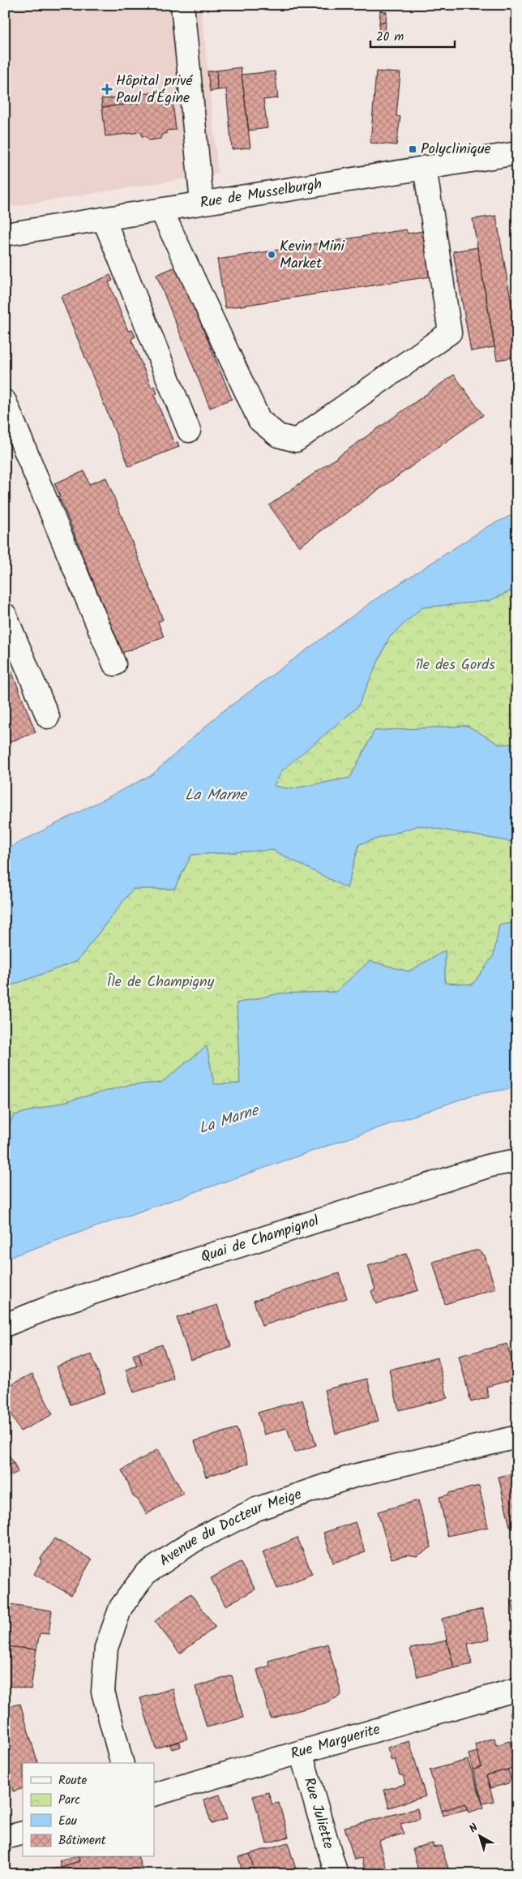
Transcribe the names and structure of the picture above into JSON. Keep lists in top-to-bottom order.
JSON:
{
  "streets": {
    "street": [
      "Rue de Musselburgh",
      "Quai de Champignol",
      "Avenue du Docteur Meige",
      "Rue Marguerite",
      "Rue Juliette"
    ]
  },
  "crossings": [
    ["Rue Marguerite", "Rue Juliette"]
  ],
  "water": ["La Marne"],
  "parks": ["île des Gords", "Île de Champigny"],
  "places": {
    "health": ["Hôpital privé Paul d'Égine"],
    "transit": ["Polyclinique"],
    "other": ["Kevin Mini Market"]
  },
  "legend": [
    "Route",
    "Parc",
    "Eau",
    "Bâtiment"
  ],
  "scale_bar": "20 m",
  "north": "top left"
}
